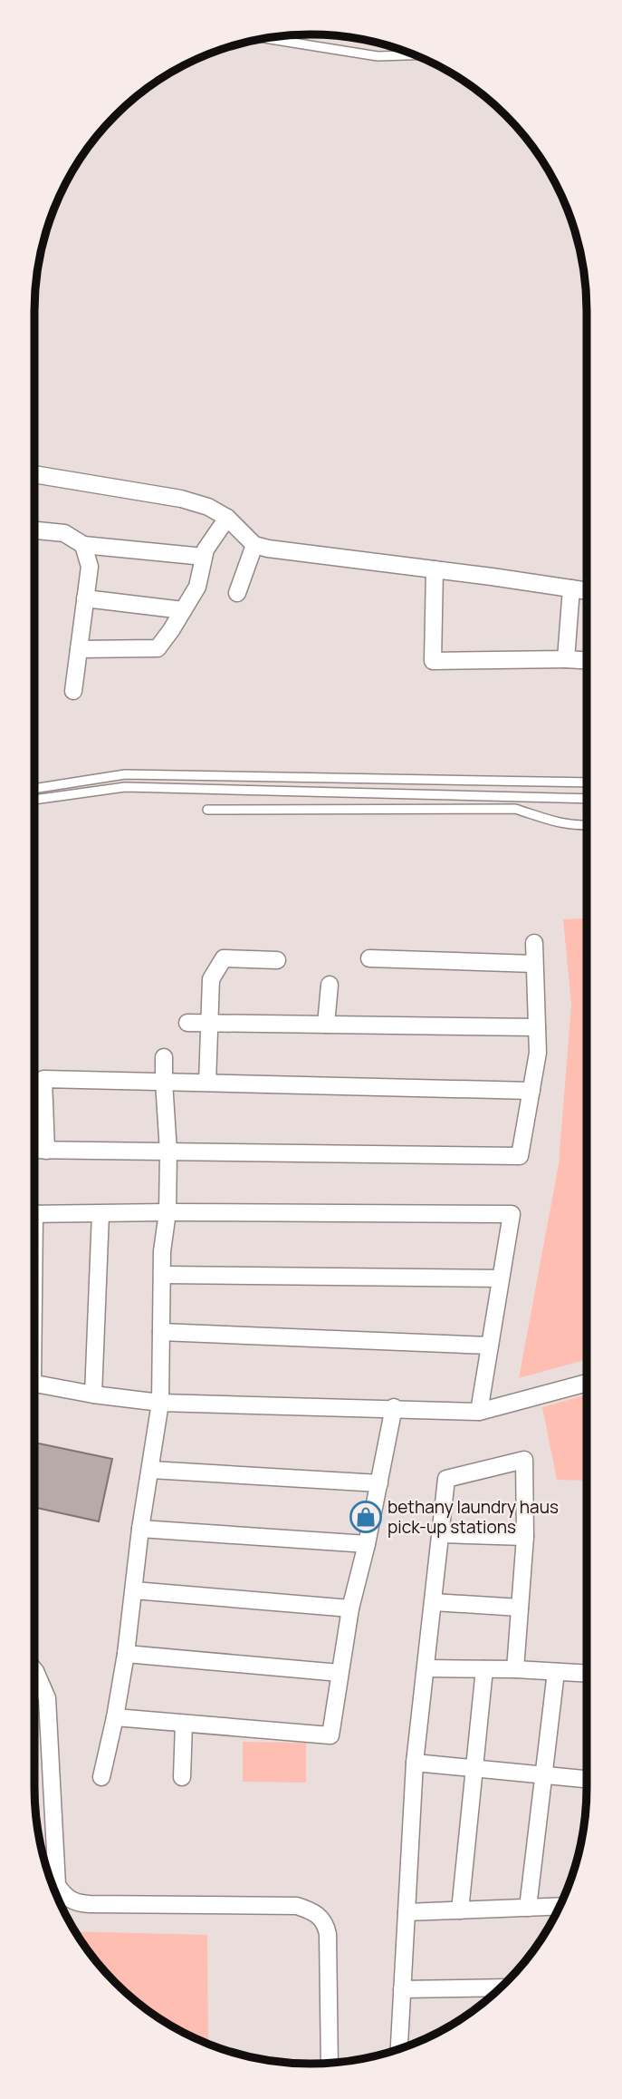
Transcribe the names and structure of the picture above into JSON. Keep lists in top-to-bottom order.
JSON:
{
  "places": {
    "shop": ["bethany laundry haus pick-up stations"]
  }
}
